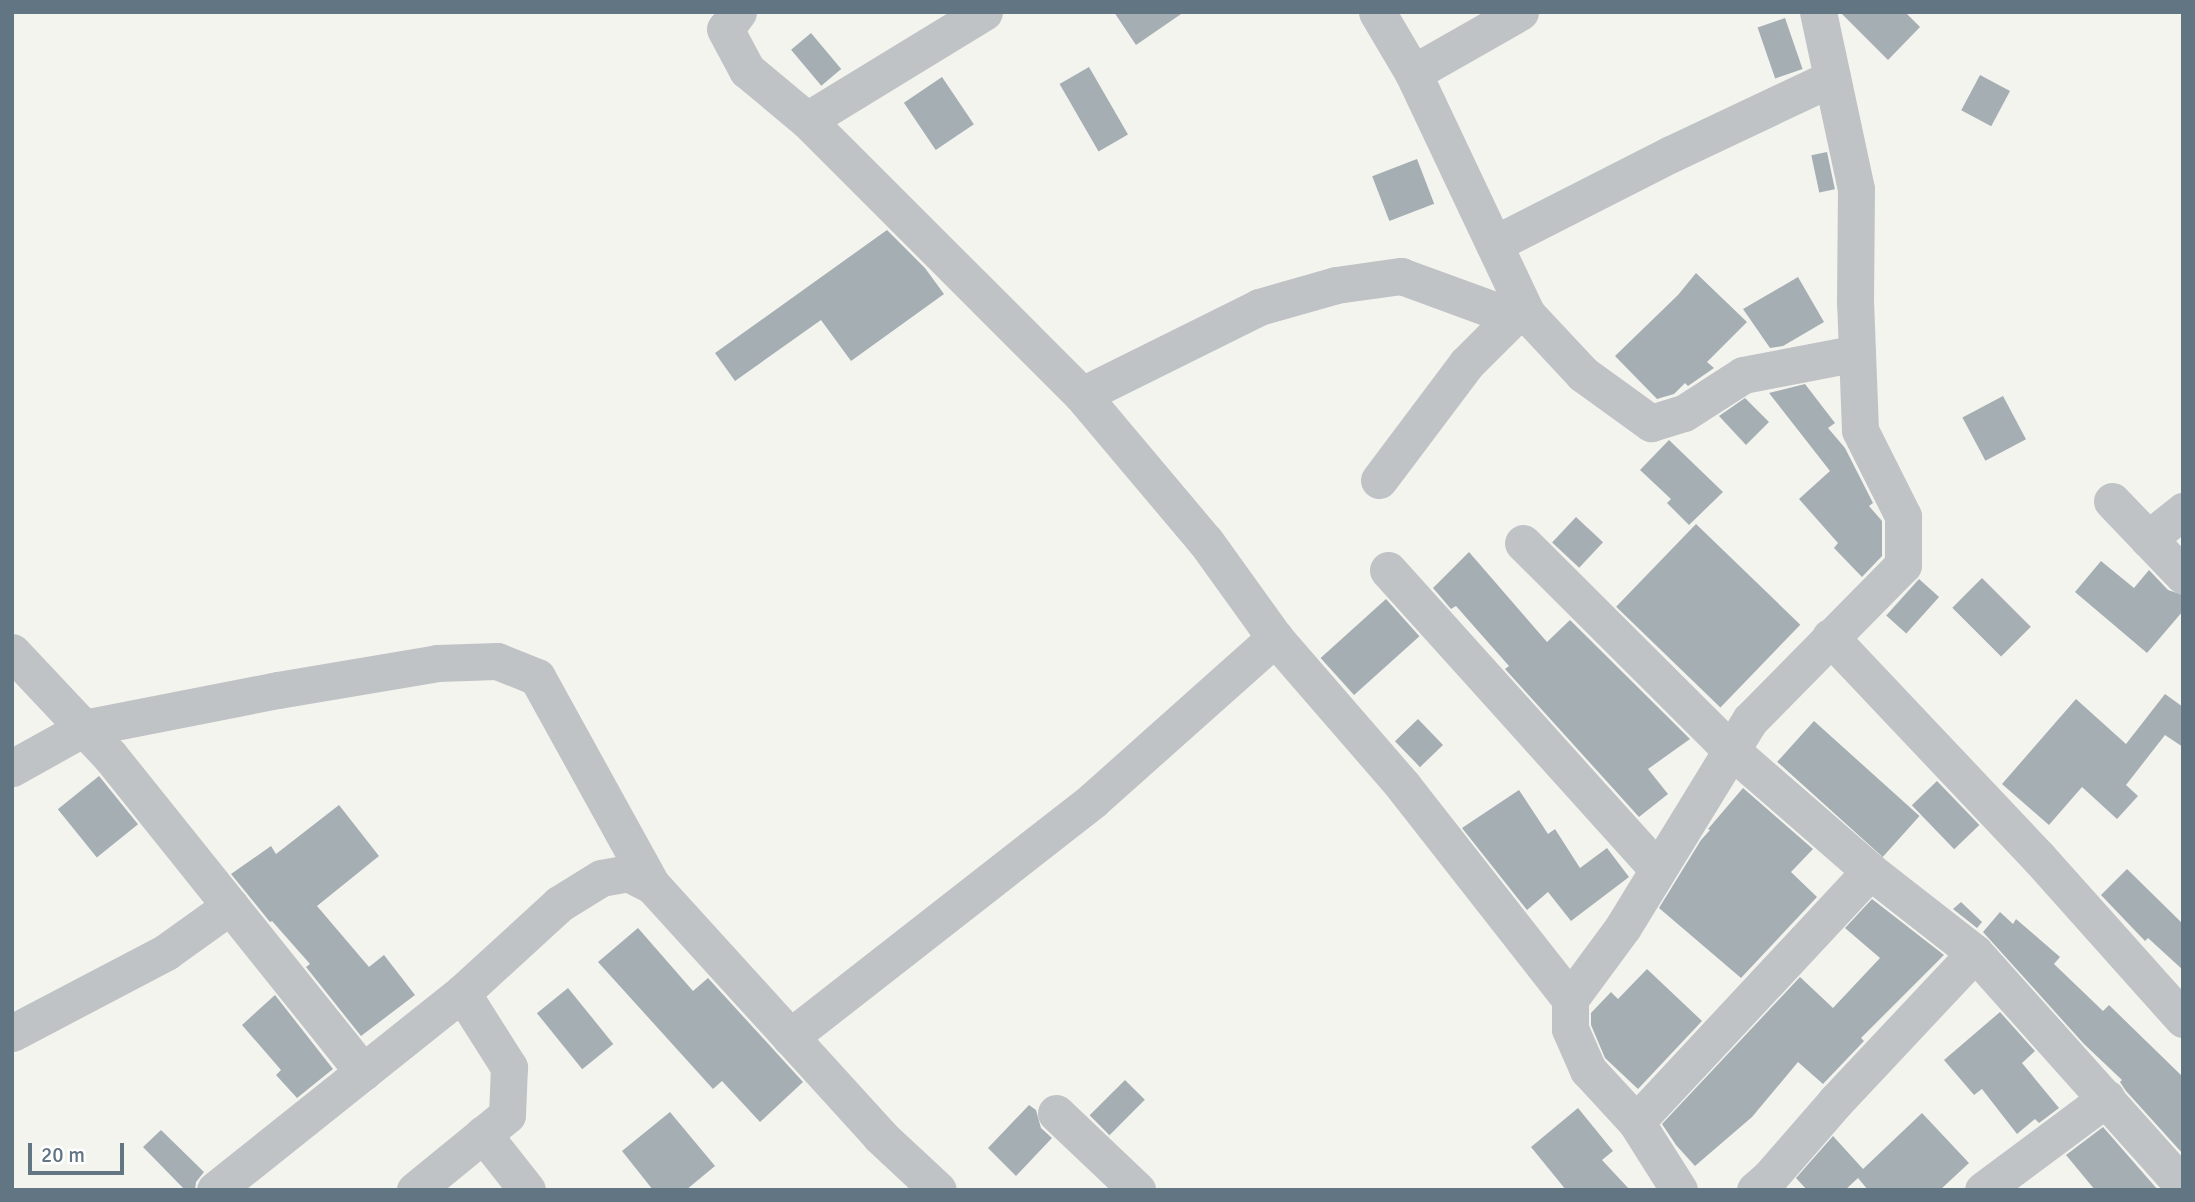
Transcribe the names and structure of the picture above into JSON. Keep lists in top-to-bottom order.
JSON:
{
  "scale_bar": "20 m"
}
